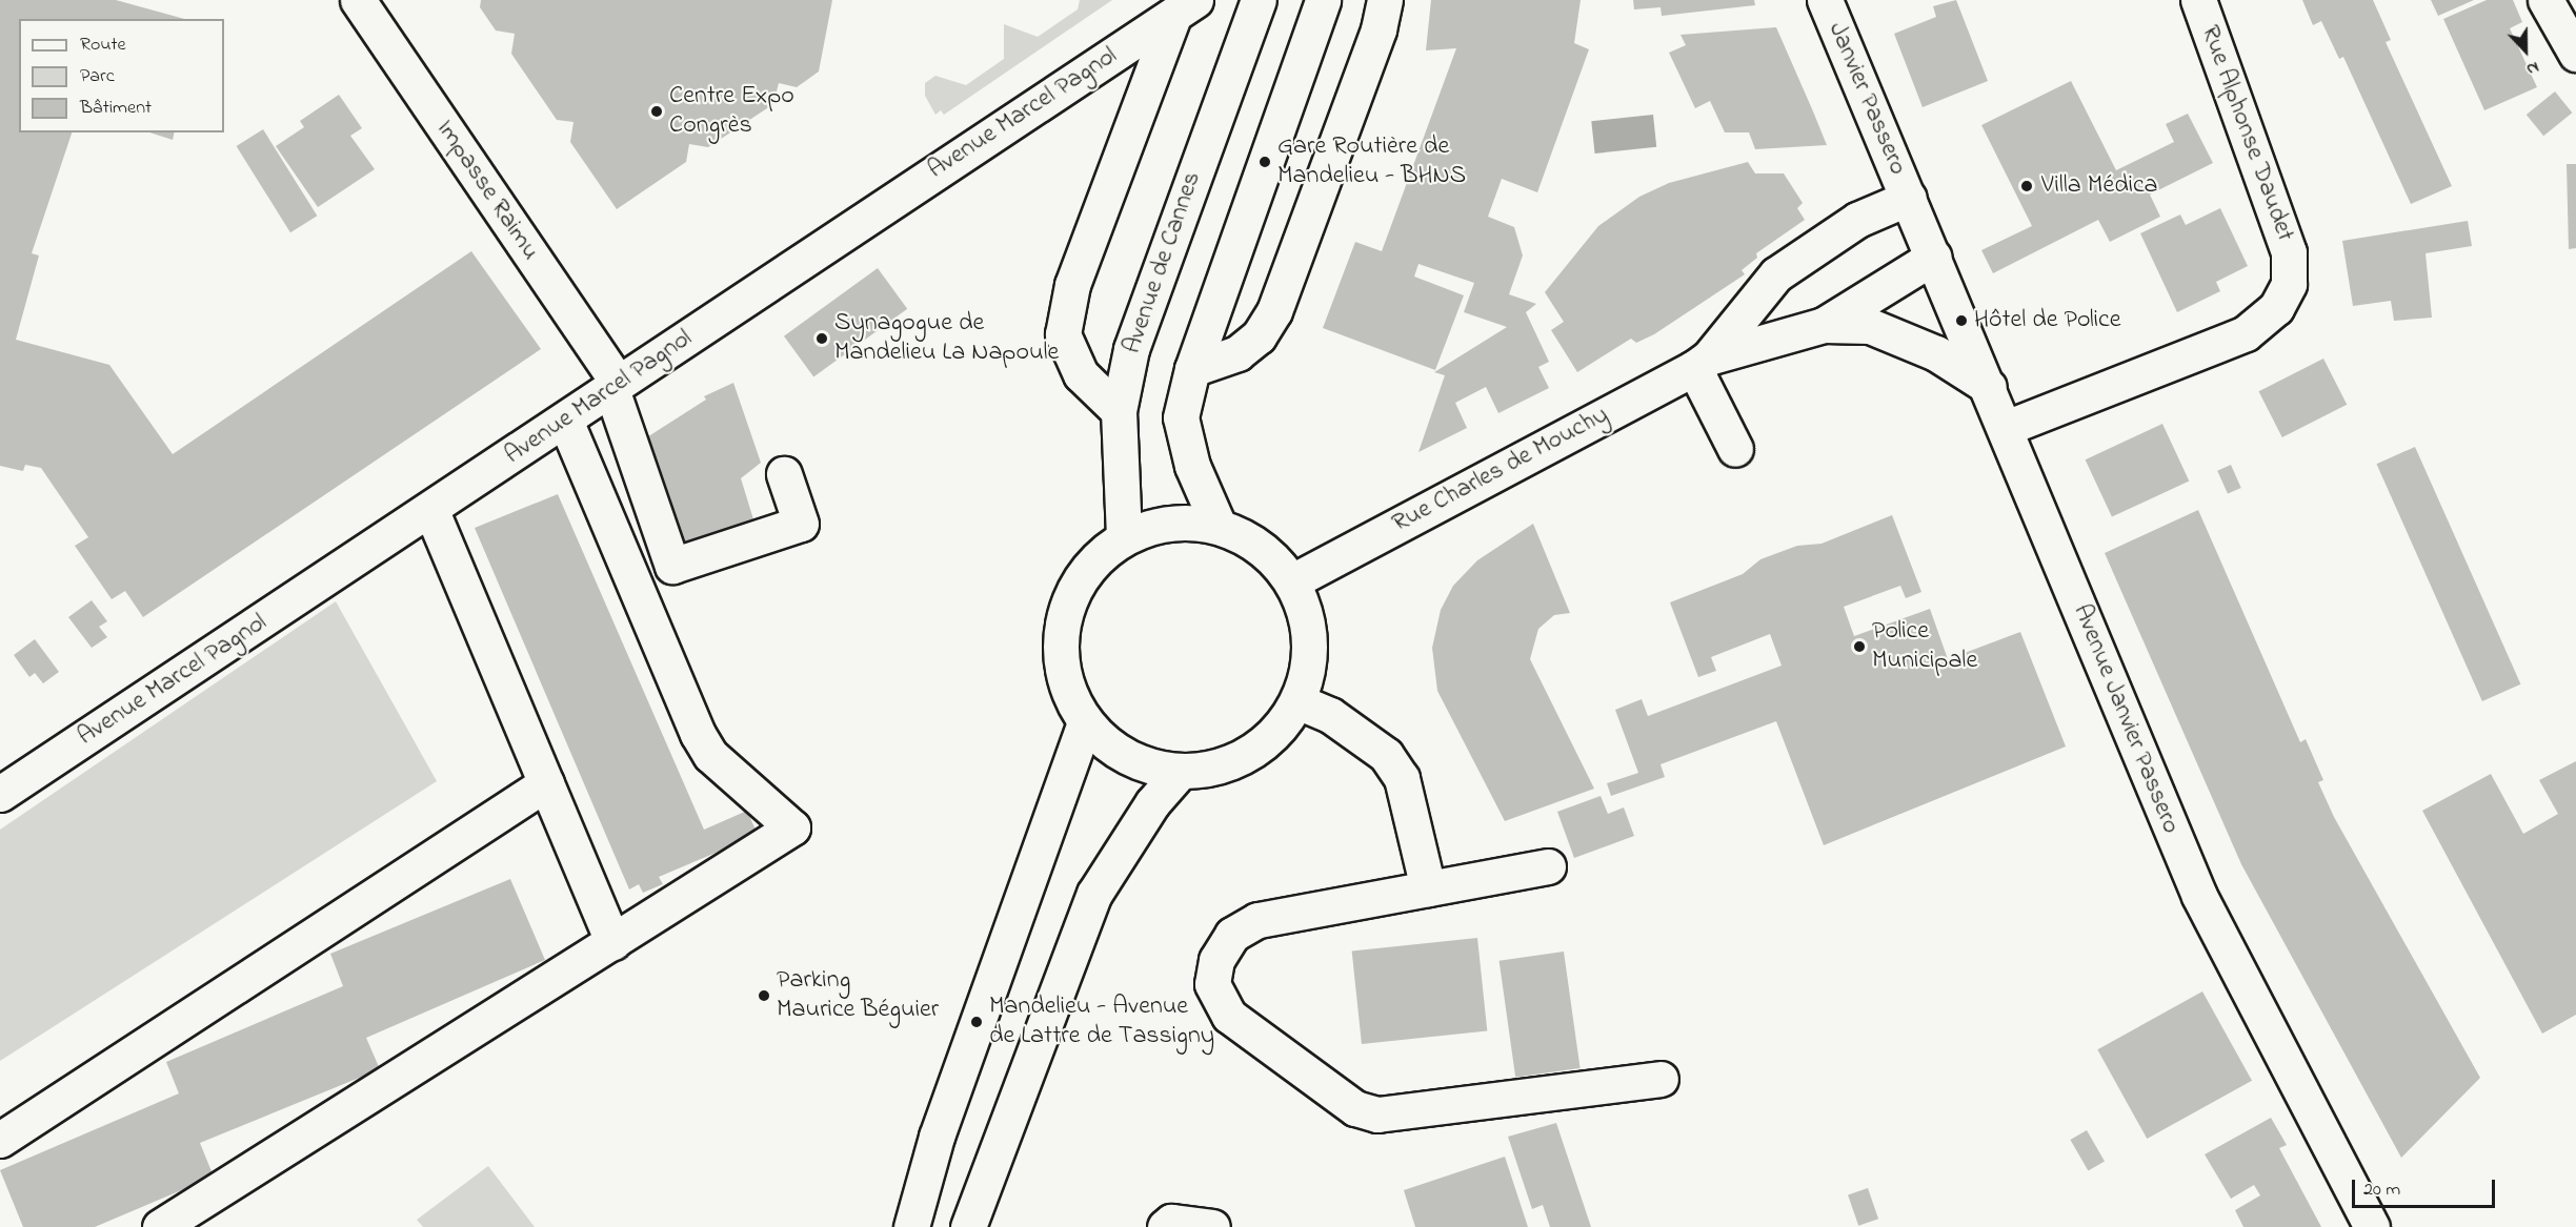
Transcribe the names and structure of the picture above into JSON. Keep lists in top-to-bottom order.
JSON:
{
  "streets": {
    "street": [
      "Janvier Passero",
      "Avenue Marcel Pagnol",
      "Rue Alphonse Daudet",
      "Impasse Raimu",
      "Avenue de Cannes",
      "Rue Charles de Mouchy",
      "Avenue Janvier Passero"
    ]
  },
  "crossings": [
    ["Janvier Passero", "Rue Charles de Mouchy"],
    ["Janvier Passero", "Avenue Janvier Passero"],
    ["Avenue Marcel Pagnol", "Impasse Raimu"],
    ["Rue Alphonse Daudet", "Avenue Janvier Passero"],
    ["Rue Charles de Mouchy", "Avenue Janvier Passero"]
  ],
  "places": [
    "Centre Expo Congrès",
    "Gare Routière de Mandelieu - BHNS",
    "Villa Médica",
    "Hôtel de Police",
    "Synagogue de Mandelieu La Napoule",
    "Police Municipale",
    "Parking Maurice Béguier",
    "Mandelieu - Avenue de Lattre de Tassigny"
  ],
  "legend": ["Route", "Parc", "Bâtiment"],
  "scale_bar": "20 m",
  "north": "bottom"
}
